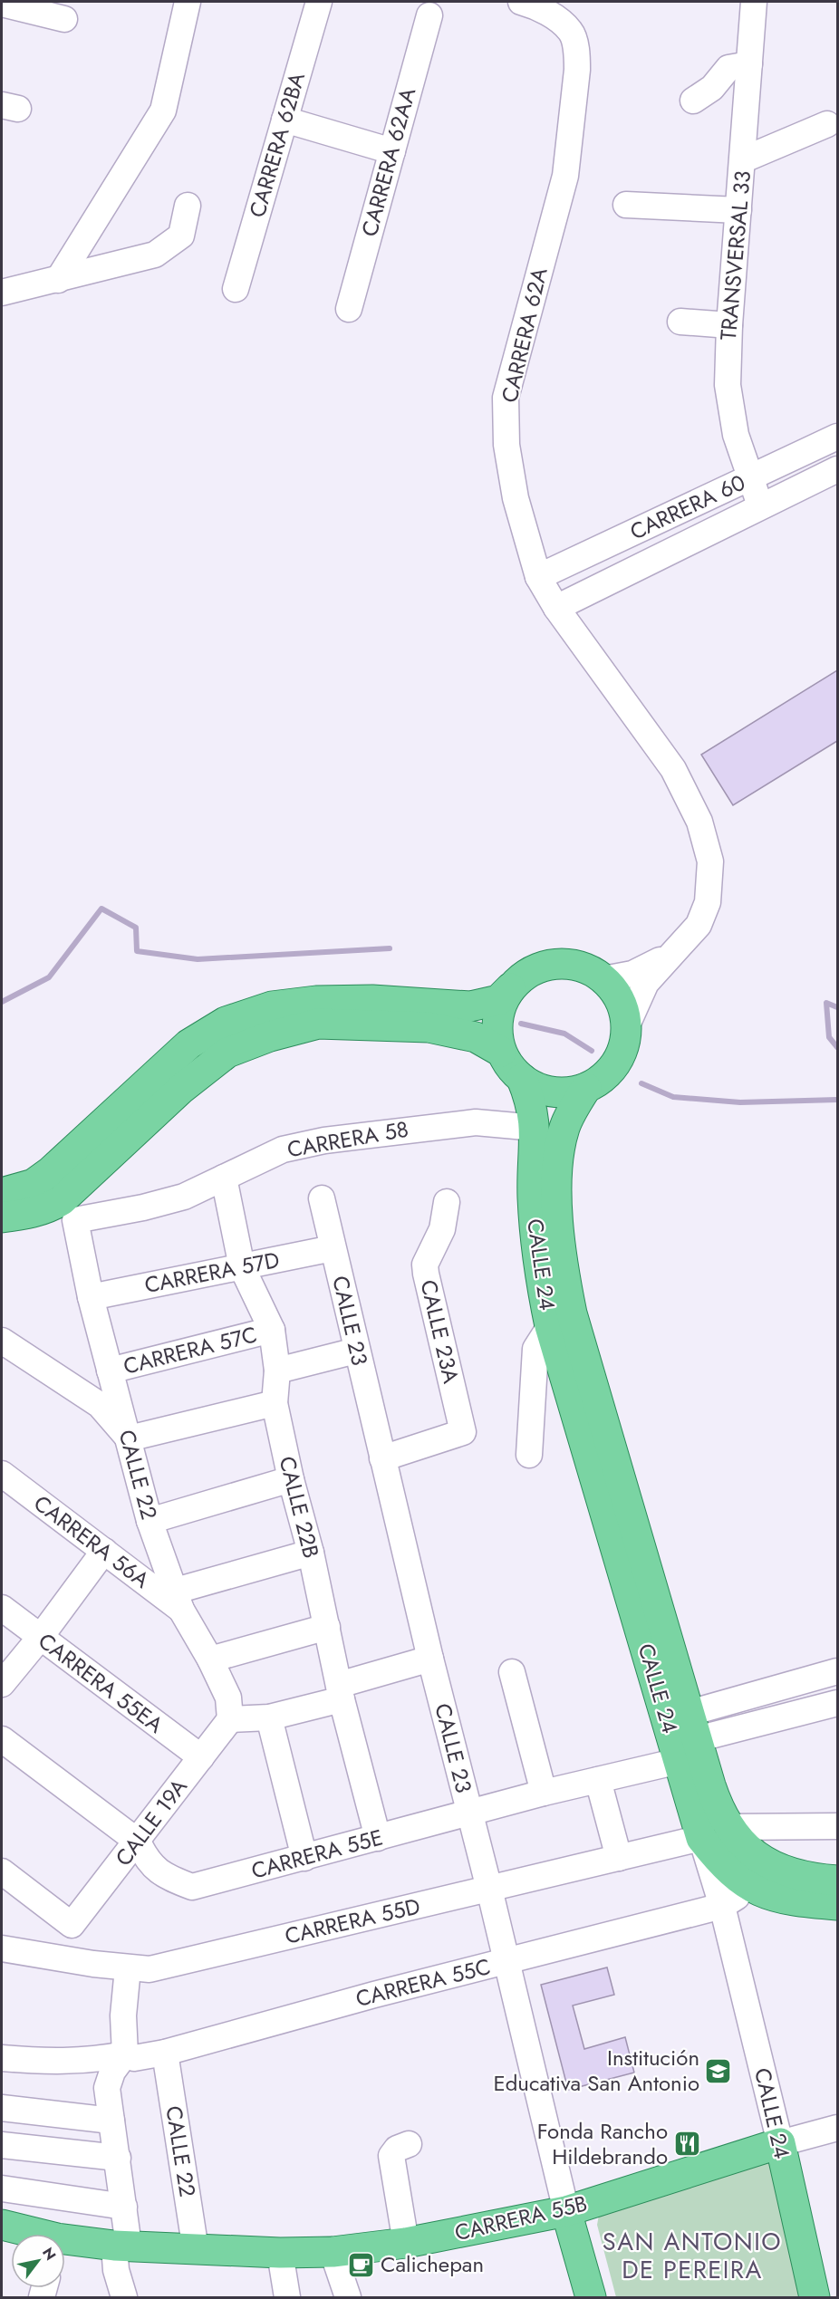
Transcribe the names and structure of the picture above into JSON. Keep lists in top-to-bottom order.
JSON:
{
  "streets": {
    "main road": ["CALLE 24", "CALLE 23", "CARRERA 55B"],
    "street": [
      "CARRERA 62BA",
      "CARRERA 62AA",
      "TRANSVERSAL 33",
      "CARRERA 62A",
      "CARRERA 60",
      "CARRERA 58",
      "CARRERA 57D",
      "CALLE 23A",
      "CARRERA 57C",
      "CALLE 22",
      "CALLE 22B",
      "CARRERA 56A",
      "CARRERA 55EA",
      "CALLE 19A",
      "CARRERA 55E",
      "CARRERA 55D",
      "CARRERA 55C"
    ]
  },
  "crossings": [
    ["TRANSVERSAL 33", "CARRERA 60"],
    ["CARRERA 62A", "CARRERA 60"],
    ["CARRERA 62A", "CALLE 24"],
    ["CARRERA 58", "CALLE 24"],
    ["CARRERA 58", "CALLE 22"],
    ["CARRERA 58", "CALLE 22B"],
    ["CALLE 24", "CARRERA 55E"],
    ["CALLE 24", "CARRERA 55D"],
    ["CALLE 24", "CARRERA 55C"],
    ["CALLE 24", "CARRERA 55B"],
    ["CARRERA 57D", "CALLE 23"],
    ["CARRERA 57D", "CALLE 22"],
    ["CARRERA 57D", "CALLE 22B"],
    ["CALLE 23", "CALLE 23A"],
    ["CALLE 23", "CARRERA 55E"],
    ["CALLE 23", "CARRERA 55D"],
    ["CALLE 23", "CARRERA 55C"],
    ["CALLE 23", "CARRERA 55B"],
    ["CARRERA 57C", "CALLE 22"],
    ["CARRERA 57C", "CALLE 22B"],
    ["CALLE 22", "CARRERA 56A"],
    ["CALLE 22", "CALLE 19A"],
    ["CALLE 22", "CARRERA 55C"],
    ["CALLE 22", "CARRERA 55B"],
    ["CALLE 22B", "CARRERA 56A"],
    ["CALLE 22B", "CARRERA 55E"],
    ["CARRERA 55EA", "CALLE 19A"],
    ["CALLE 19A", "CARRERA 55E"]
  ],
  "districts": ["SAN ANTONIO DE PEREIRA"],
  "places": {
    "school or university": ["Institución Educativa San Antonio"],
    "restaurant": ["Fonda Rancho Hildebrando"],
    "cafe": ["Calichepan"]
  },
  "north": "top right"
}
